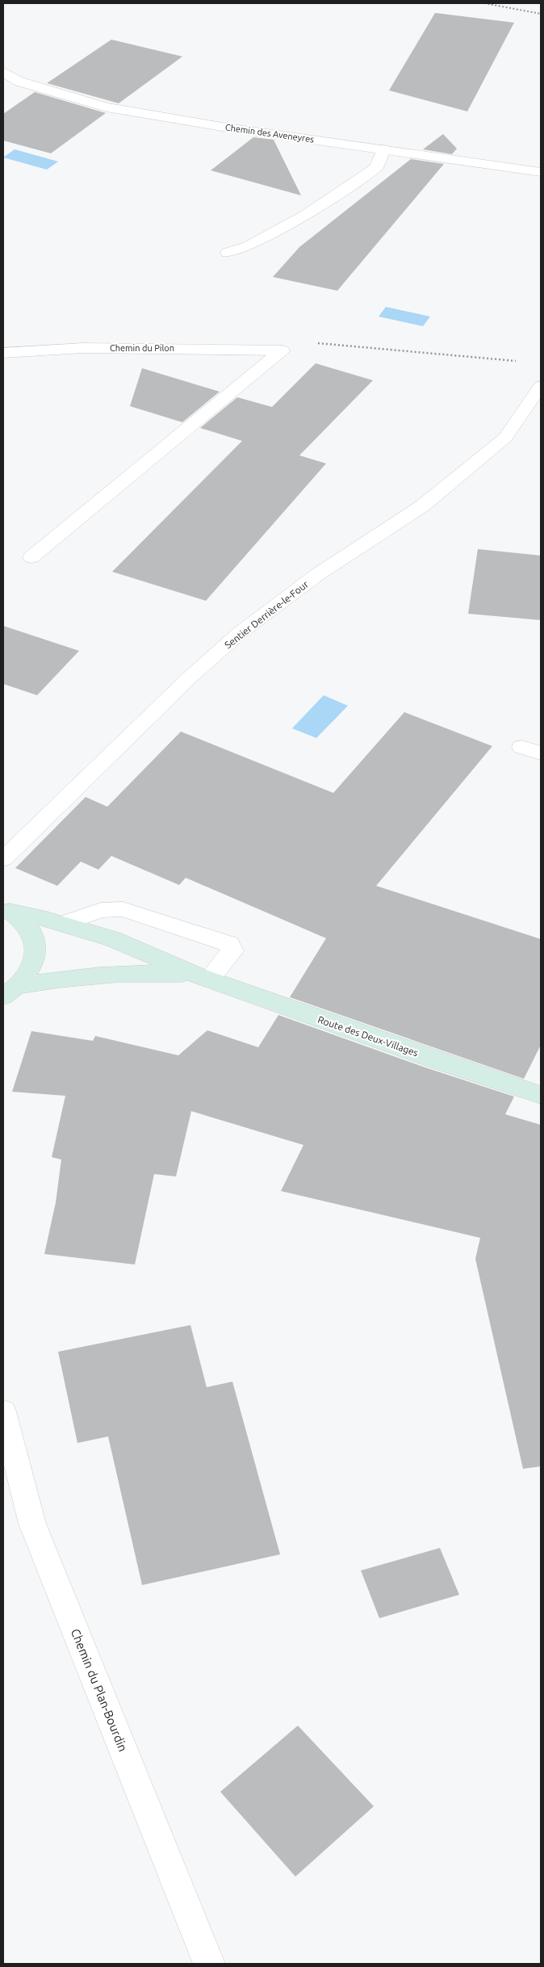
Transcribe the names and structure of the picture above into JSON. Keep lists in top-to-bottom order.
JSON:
{
  "streets": {
    "main road": ["Route des Deux-Villages"],
    "street": [
      "Chemin des Aveneyres",
      "Chemin du Pilon",
      "Sentier Derrière-le-Four",
      "Chemin du Plan-Bourdin"
    ]
  }
}
